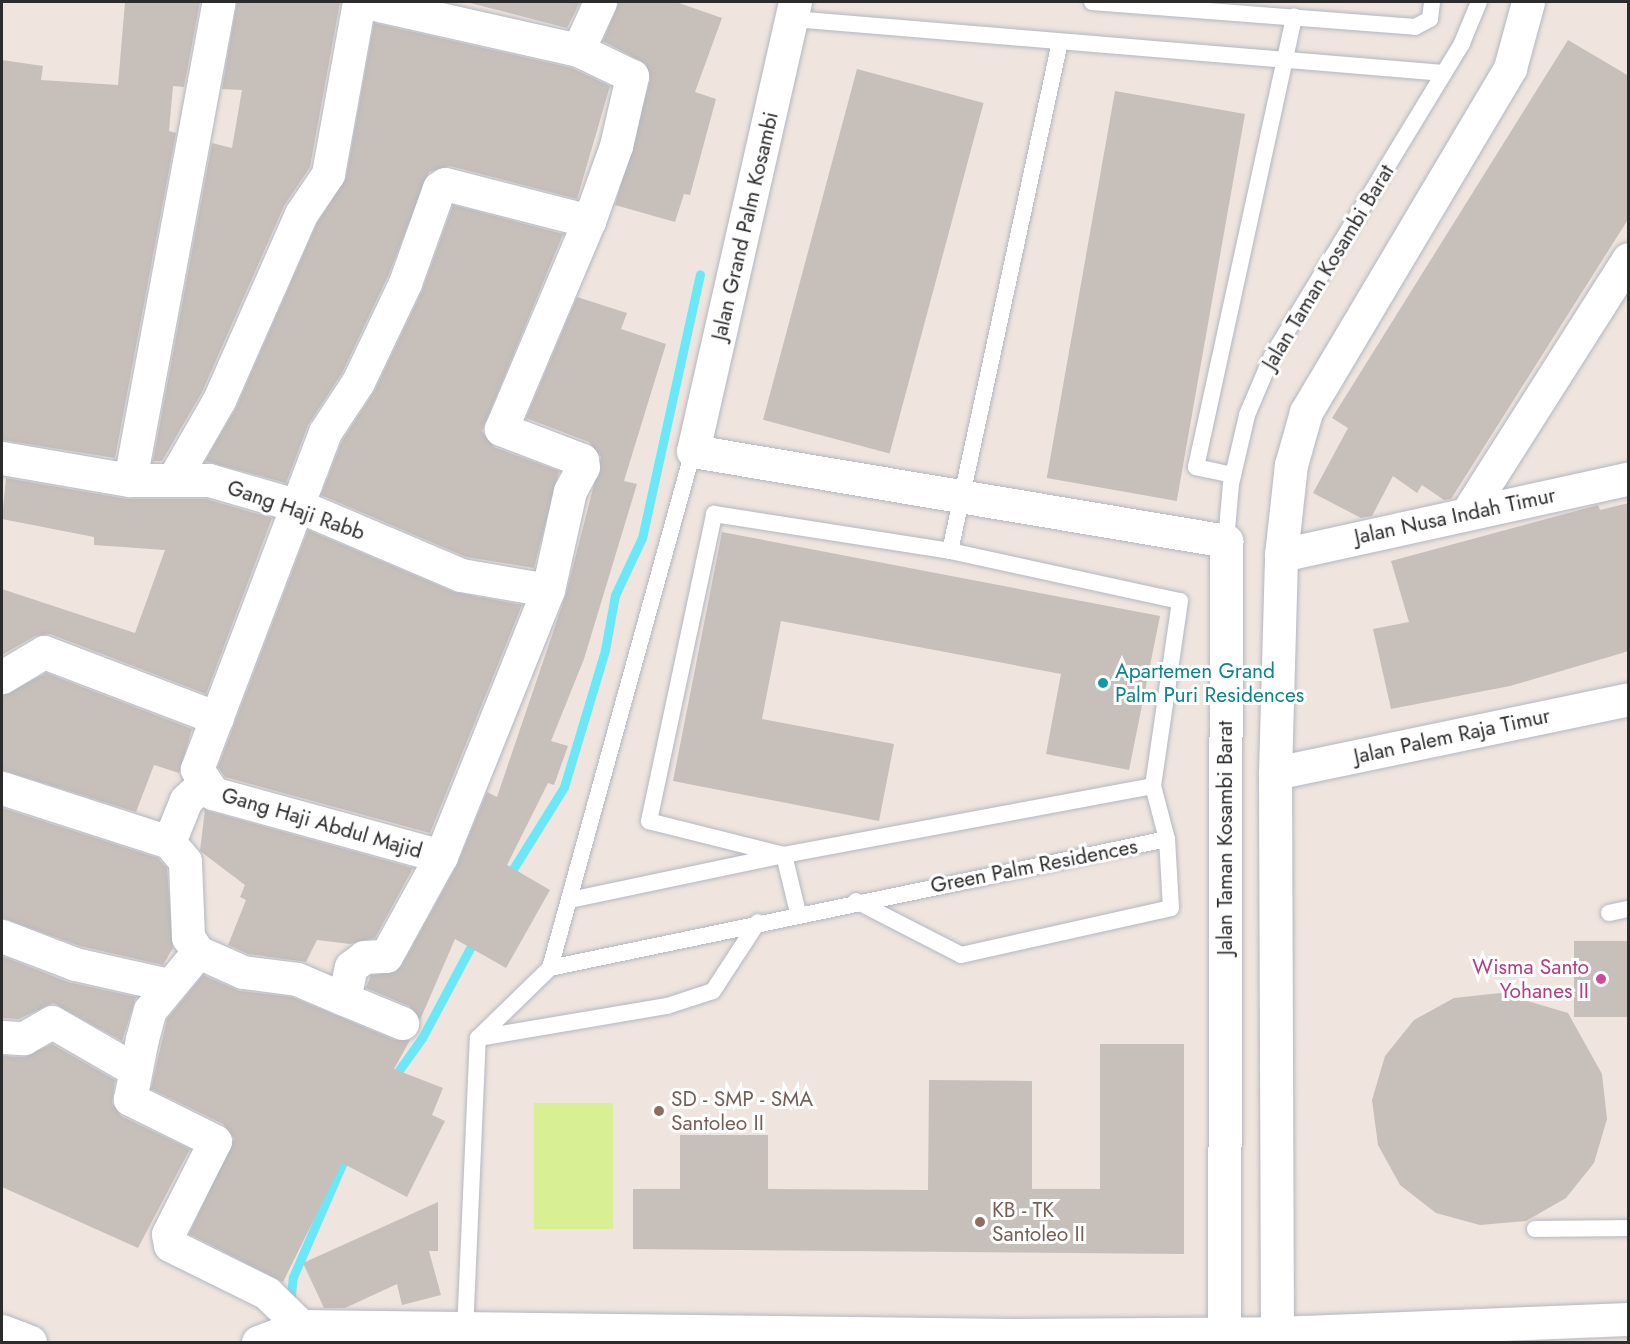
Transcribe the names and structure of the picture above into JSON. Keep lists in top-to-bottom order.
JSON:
{
  "streets": {
    "street": [
      "Jalan Grand Palm Kosambi",
      "Jalan Taman Kosambi Barat",
      "Gang Haji Rabb",
      "Jalan Nusa Indah Timur",
      "Jalan Palem Raja Timur",
      "Gang Haji Abdul Majid"
    ],
    "lane": ["Green Palm Residences"]
  },
  "crossings": [
    ["Gang Haji Rabb", "Gang Haji Abdul Majid"]
  ],
  "places": [
    "Apartemen Grand Palm Puri Residences",
    "Wisma Santo Yohanes II",
    "SD - SMP - SMA Santoleo II",
    "KB - TK Santoleo II"
  ]
}
